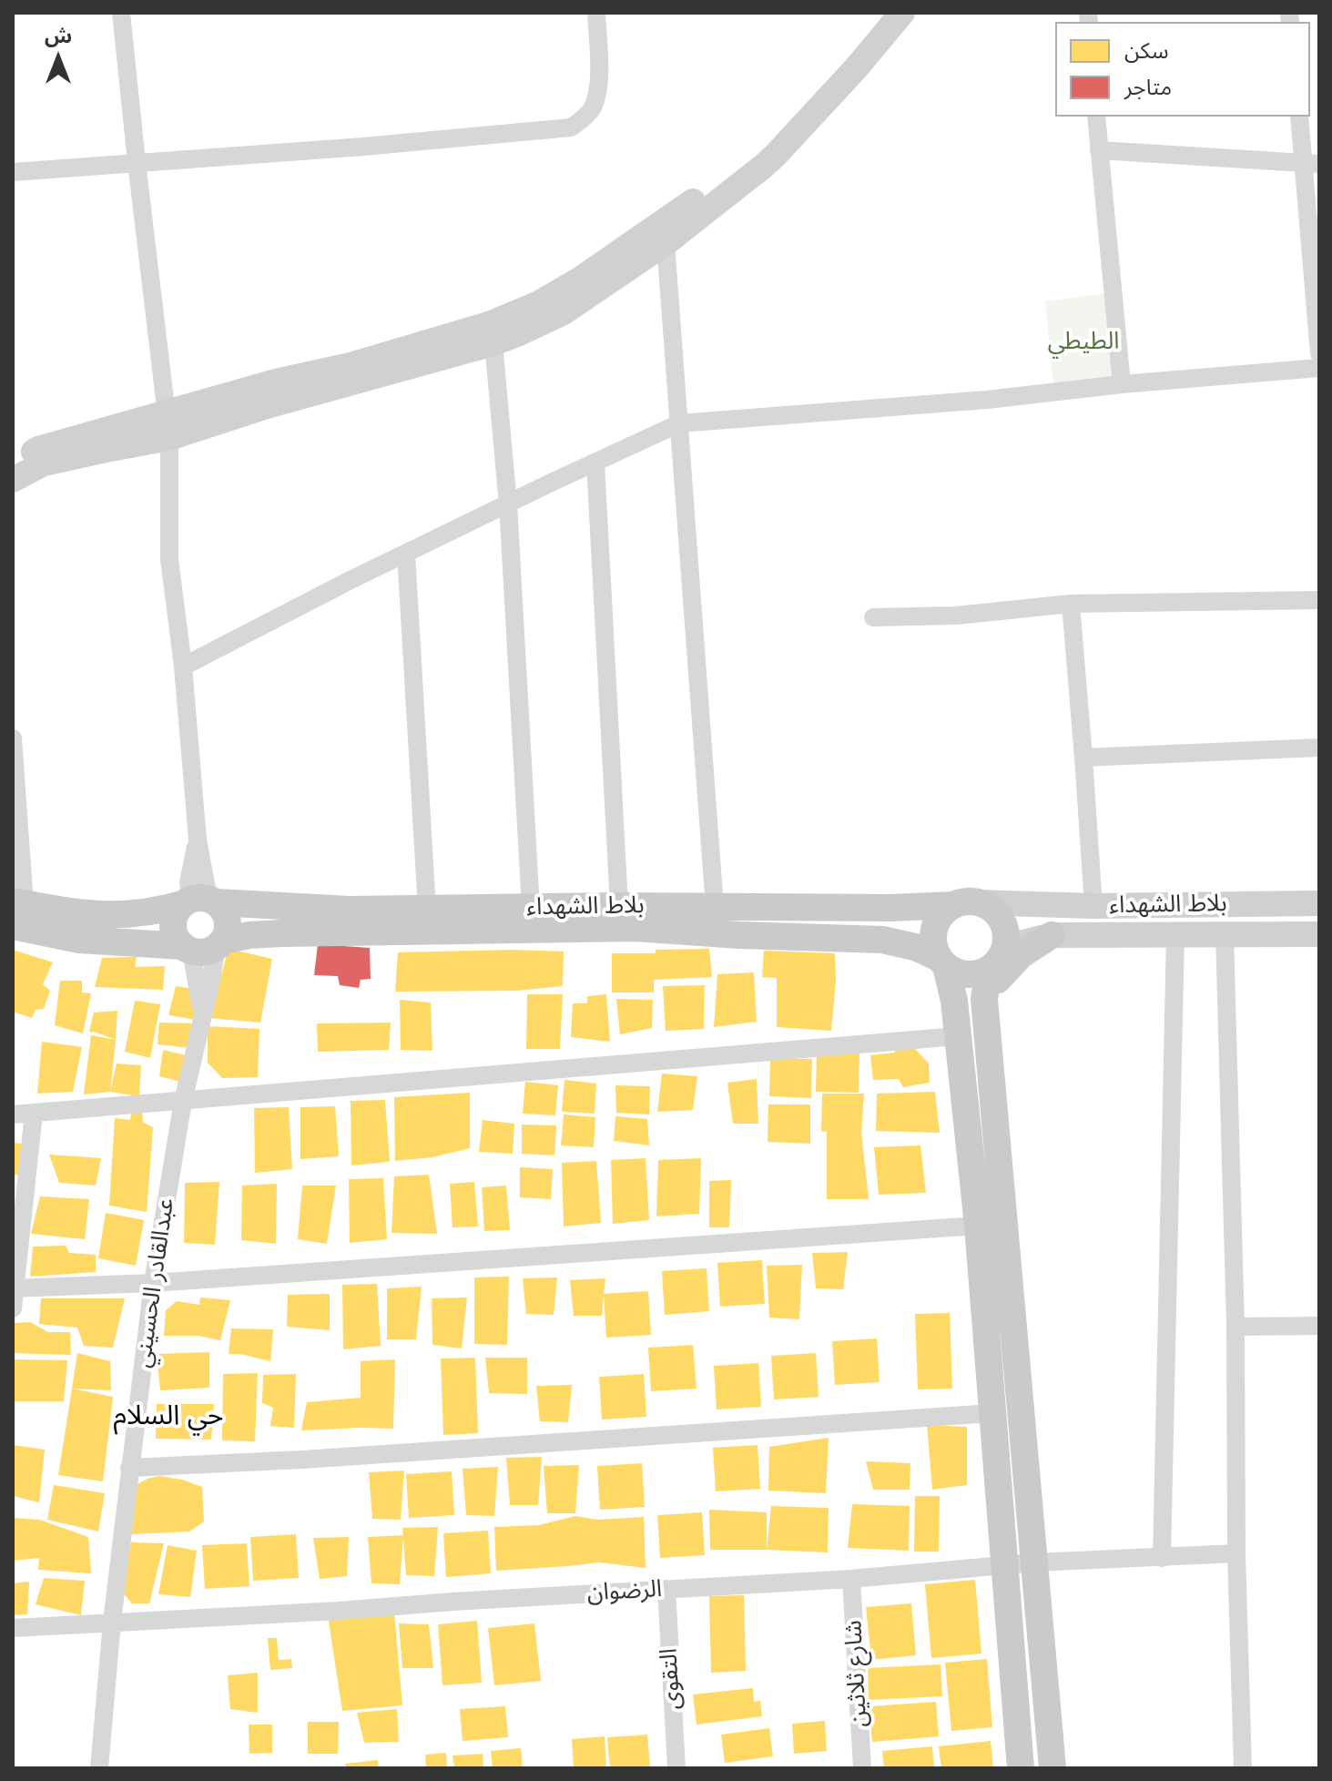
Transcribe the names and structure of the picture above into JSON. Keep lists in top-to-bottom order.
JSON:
{
  "streets": {
    "main road": ["بلاط الشهداء"],
    "street": [
      "عبدالقادر الحسيني",
      "الرضوان",
      "شارع ثلاثين",
      "التقوى"
    ]
  },
  "crossings": [
    ["بلاط الشهداء", "عبدالقادر الحسيني"],
    ["عبدالقادر الحسيني", "الرضوان"],
    ["الرضوان", "شارع ثلاثين"],
    ["الرضوان", "التقوى"]
  ],
  "districts": ["حي السلام"],
  "parks": ["الطيطي"],
  "legend": ["سكن", "متاجر"],
  "north": "top"
}
